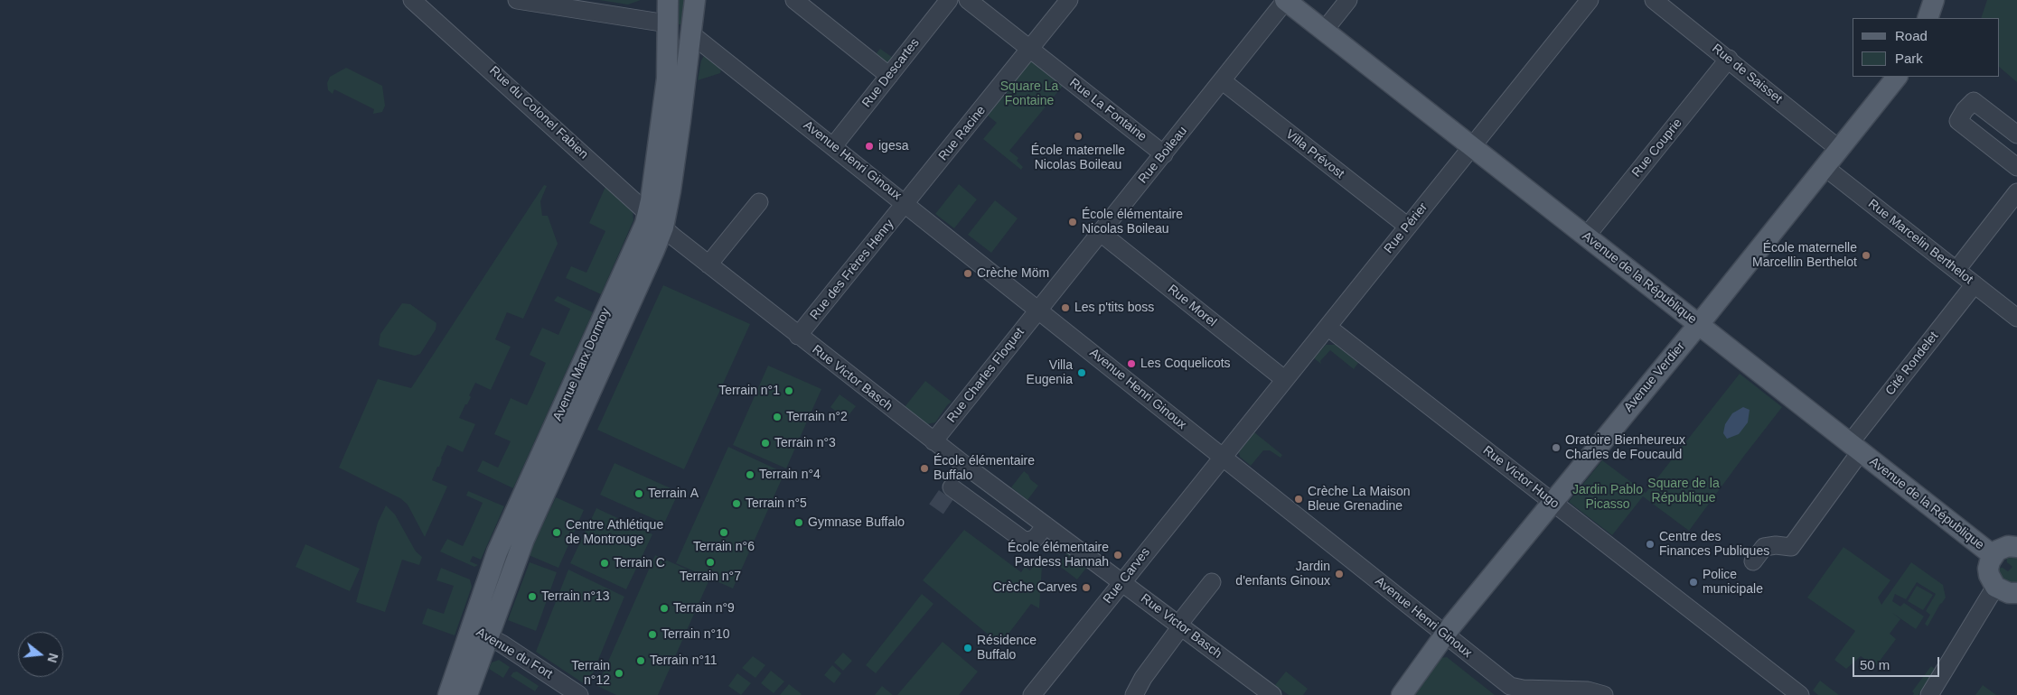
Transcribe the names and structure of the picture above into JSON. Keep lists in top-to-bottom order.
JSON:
{
  "streets": {
    "main road": ["Avenue de la République", "Avenue Marx Dormoy", "Avenue Verdier"],
    "street": [
      "Rue Descartes",
      "Rue de Saisset",
      "Rue La Fontaine",
      "Rue du Colonel Fabien",
      "Rue Racine",
      "Rue Couprie",
      "Villa Prévost",
      "Rue Boileau",
      "Avenue Henri Ginoux",
      "Rue Périer",
      "Rue Marcelin Berthelot",
      "Rue des Frères Henry",
      "Rue Morel",
      "Cité Rondelet",
      "Rue Charles Floquet",
      "Rue Victor Basch",
      "Rue Victor Hugo",
      "Rue Carves",
      "Avenue du Fort"
    ]
  },
  "crossings": [
    ["Rue Descartes", "Avenue Henri Ginoux"],
    ["Rue de Saisset", "Rue Couprie"],
    ["Rue de Saisset", "Avenue Verdier"],
    ["Rue La Fontaine", "Rue Racine"],
    ["Rue La Fontaine", "Rue Boileau"],
    ["Rue du Colonel Fabien", "Avenue Marx Dormoy"],
    ["Rue du Colonel Fabien", "Rue Victor Basch"],
    ["Rue Racine", "Avenue Henri Ginoux"],
    ["Rue Racine", "Rue des Frères Henry"],
    ["Rue Couprie", "Avenue de la République"],
    ["Villa Prévost", "Rue Boileau"],
    ["Villa Prévost", "Rue Périer"],
    ["Rue Boileau", "Avenue Henri Ginoux"],
    ["Rue Boileau", "Avenue de la République"],
    ["Rue Boileau", "Rue Morel"],
    ["Rue Boileau", "Rue Charles Floquet"],
    ["Avenue Henri Ginoux", "Rue Périer"],
    ["Avenue Henri Ginoux", "Rue des Frères Henry"],
    ["Avenue Henri Ginoux", "Avenue Marx Dormoy"],
    ["Avenue Henri Ginoux", "Rue Charles Floquet"],
    ["Avenue Henri Ginoux", "Avenue Verdier"],
    ["Avenue Henri Ginoux", "Rue Carves"],
    ["Rue Périer", "Avenue de la République"],
    ["Rue Périer", "Rue Morel"],
    ["Rue Périer", "Rue Victor Hugo"],
    ["Rue Périer", "Rue Carves"],
    ["Rue Marcelin Berthelot", "Cité Rondelet"],
    ["Rue Marcelin Berthelot", "Avenue Verdier"],
    ["Rue des Frères Henry", "Rue Victor Basch"],
    ["Avenue de la République", "Cité Rondelet"],
    ["Avenue de la République", "Avenue Verdier"],
    ["Avenue Marx Dormoy", "Rue Victor Basch"],
    ["Avenue Marx Dormoy", "Avenue du Fort"],
    ["Rue Charles Floquet", "Rue Victor Basch"],
    ["Avenue Verdier", "Rue Victor Hugo"],
    ["Rue Victor Basch", "Rue Carves"]
  ],
  "parks": ["Square La Fontaine", "Square de la République", "Jardin Pablo Picasso"],
  "places": [
    "École maternelle Nicolas Boileau",
    "igesa",
    "École élémentaire Nicolas Boileau",
    "École maternelle Marcellin Berthelot",
    "Crèche Möm",
    "Les p'tits boss",
    "Les Coquelicots",
    "Villa Eugenia",
    "Terrain n°1",
    "Terrain n°2",
    "Terrain n°3",
    "Oratoire Bienheureux Charles de Foucauld",
    "École élémentaire Buffalo",
    "Terrain n°4",
    "Terrain A",
    "Crèche La Maison Bleue Grenadine",
    "Terrain n°5",
    "Gymnase Buffalo",
    "Centre Athlétique de Montrouge",
    "Terrain n°6",
    "Centre des Finances Publiques",
    "École élémentaire Pardess Hannah",
    "Terrain n°7",
    "Terrain C",
    "Jardin d'enfants Ginoux",
    "Police municipale",
    "Crèche Carves",
    "Terrain n°13",
    "Terrain n°9",
    "Terrain n°10",
    "Résidence Buffalo",
    "Terrain n°11",
    "Terrain n°12"
  ],
  "legend": ["Road", "Park"],
  "scale_bar": "50 m",
  "north": "right"
}
